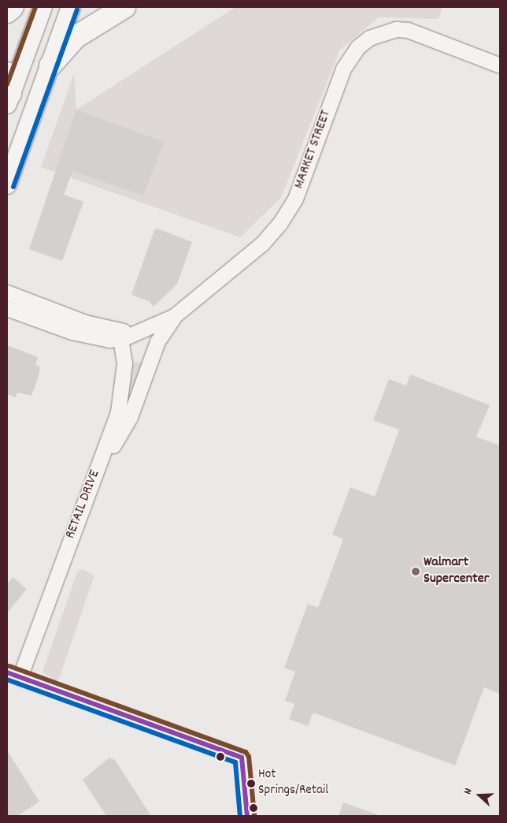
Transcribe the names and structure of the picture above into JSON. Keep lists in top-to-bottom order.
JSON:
{
  "streets": {
    "street": ["MARKET STREET", "RETAIL DRIVE"]
  },
  "crossings": [
    ["MARKET STREET", "RETAIL DRIVE"]
  ],
  "places": ["Walmart Supercenter", "Hot Springs/Retail"],
  "north": "left"
}
